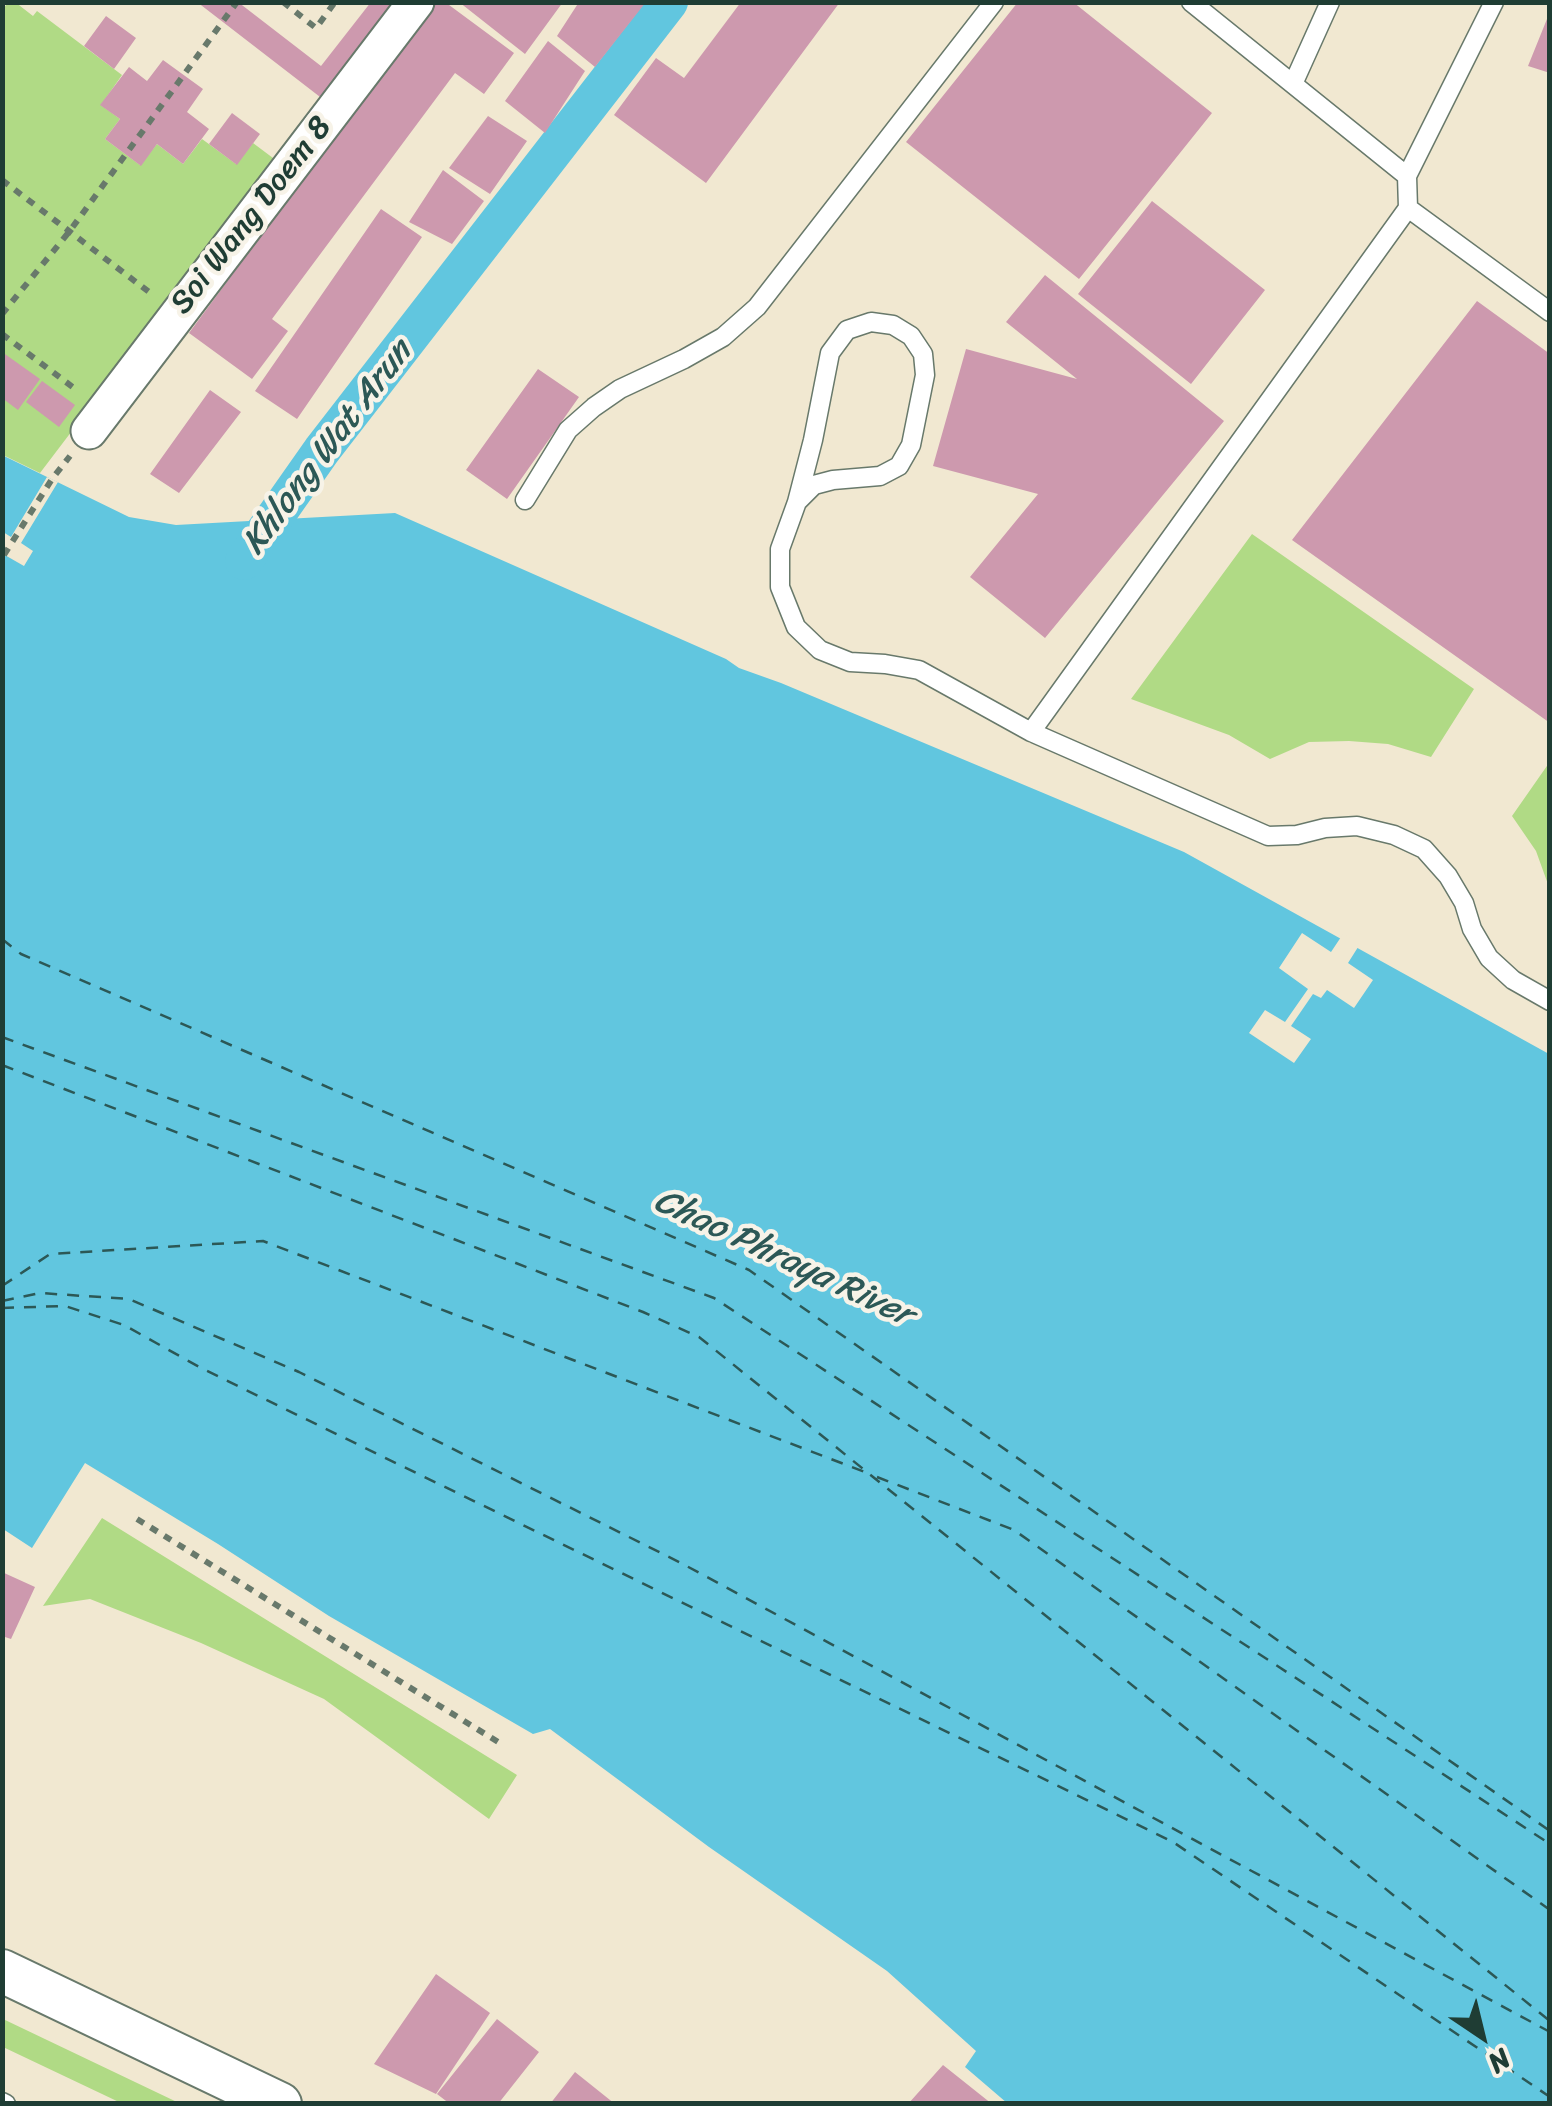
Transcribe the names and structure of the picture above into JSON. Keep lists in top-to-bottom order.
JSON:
{
  "streets": {
    "street": ["Soi Wang Doem 8"]
  },
  "water": ["Khlong Wat Arun", "Chao Phraya River"],
  "north": "bottom right"
}
